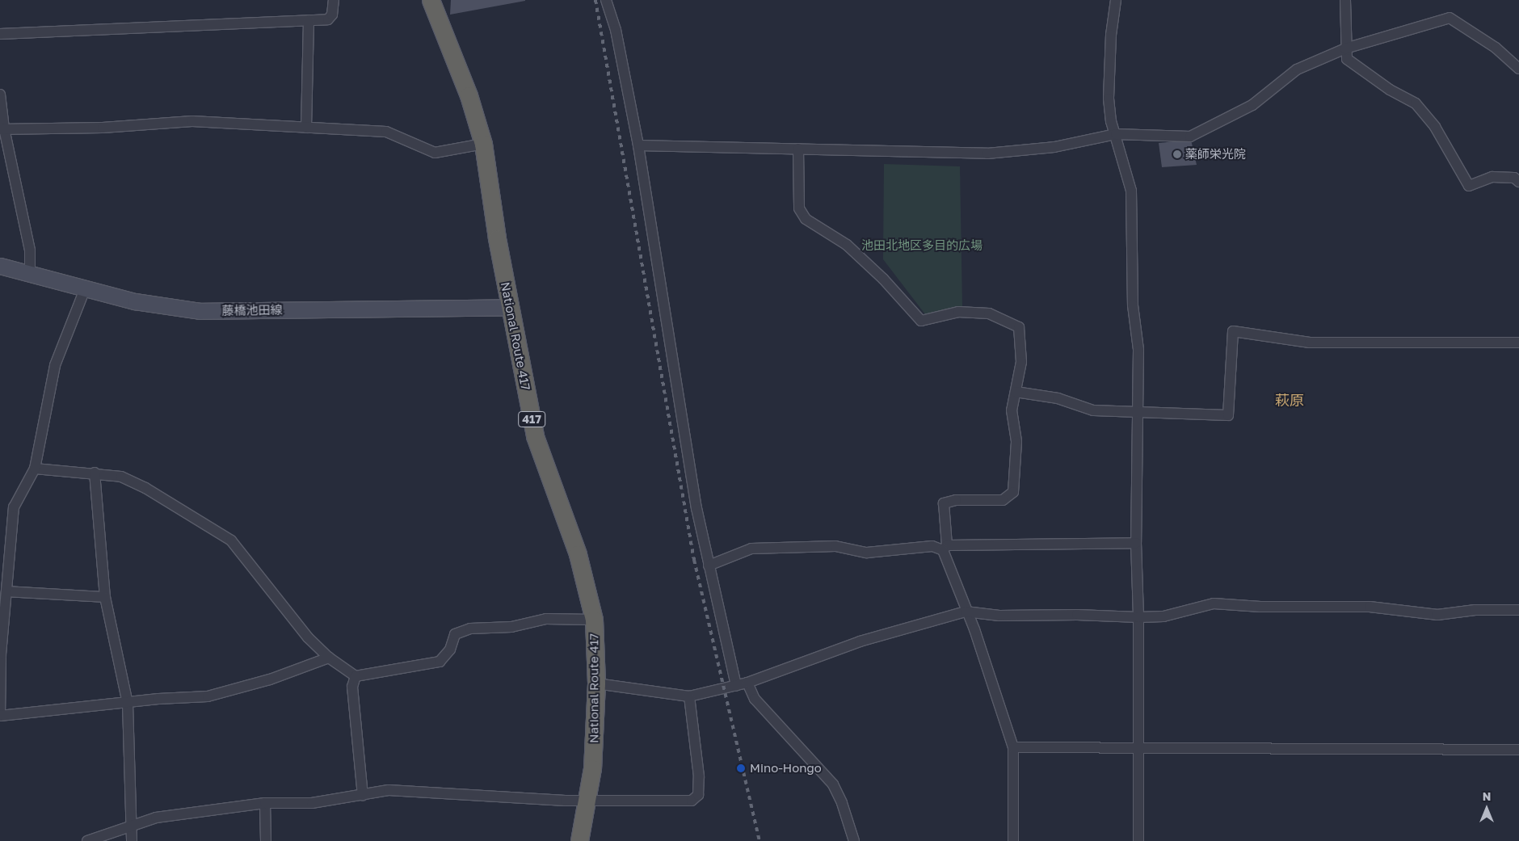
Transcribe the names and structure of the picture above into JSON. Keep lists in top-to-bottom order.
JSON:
{
  "streets": {
    "highway": ["National Route 417", "417"],
    "main road": ["藤橋池田線"]
  },
  "crossings": [
    ["藤橋池田線", "National Route 417"]
  ],
  "districts": ["萩原"],
  "parks": ["池田北地区多目的広場"],
  "places": ["薬師栄光院", "Mino-Hongo"],
  "north": "top"
}
